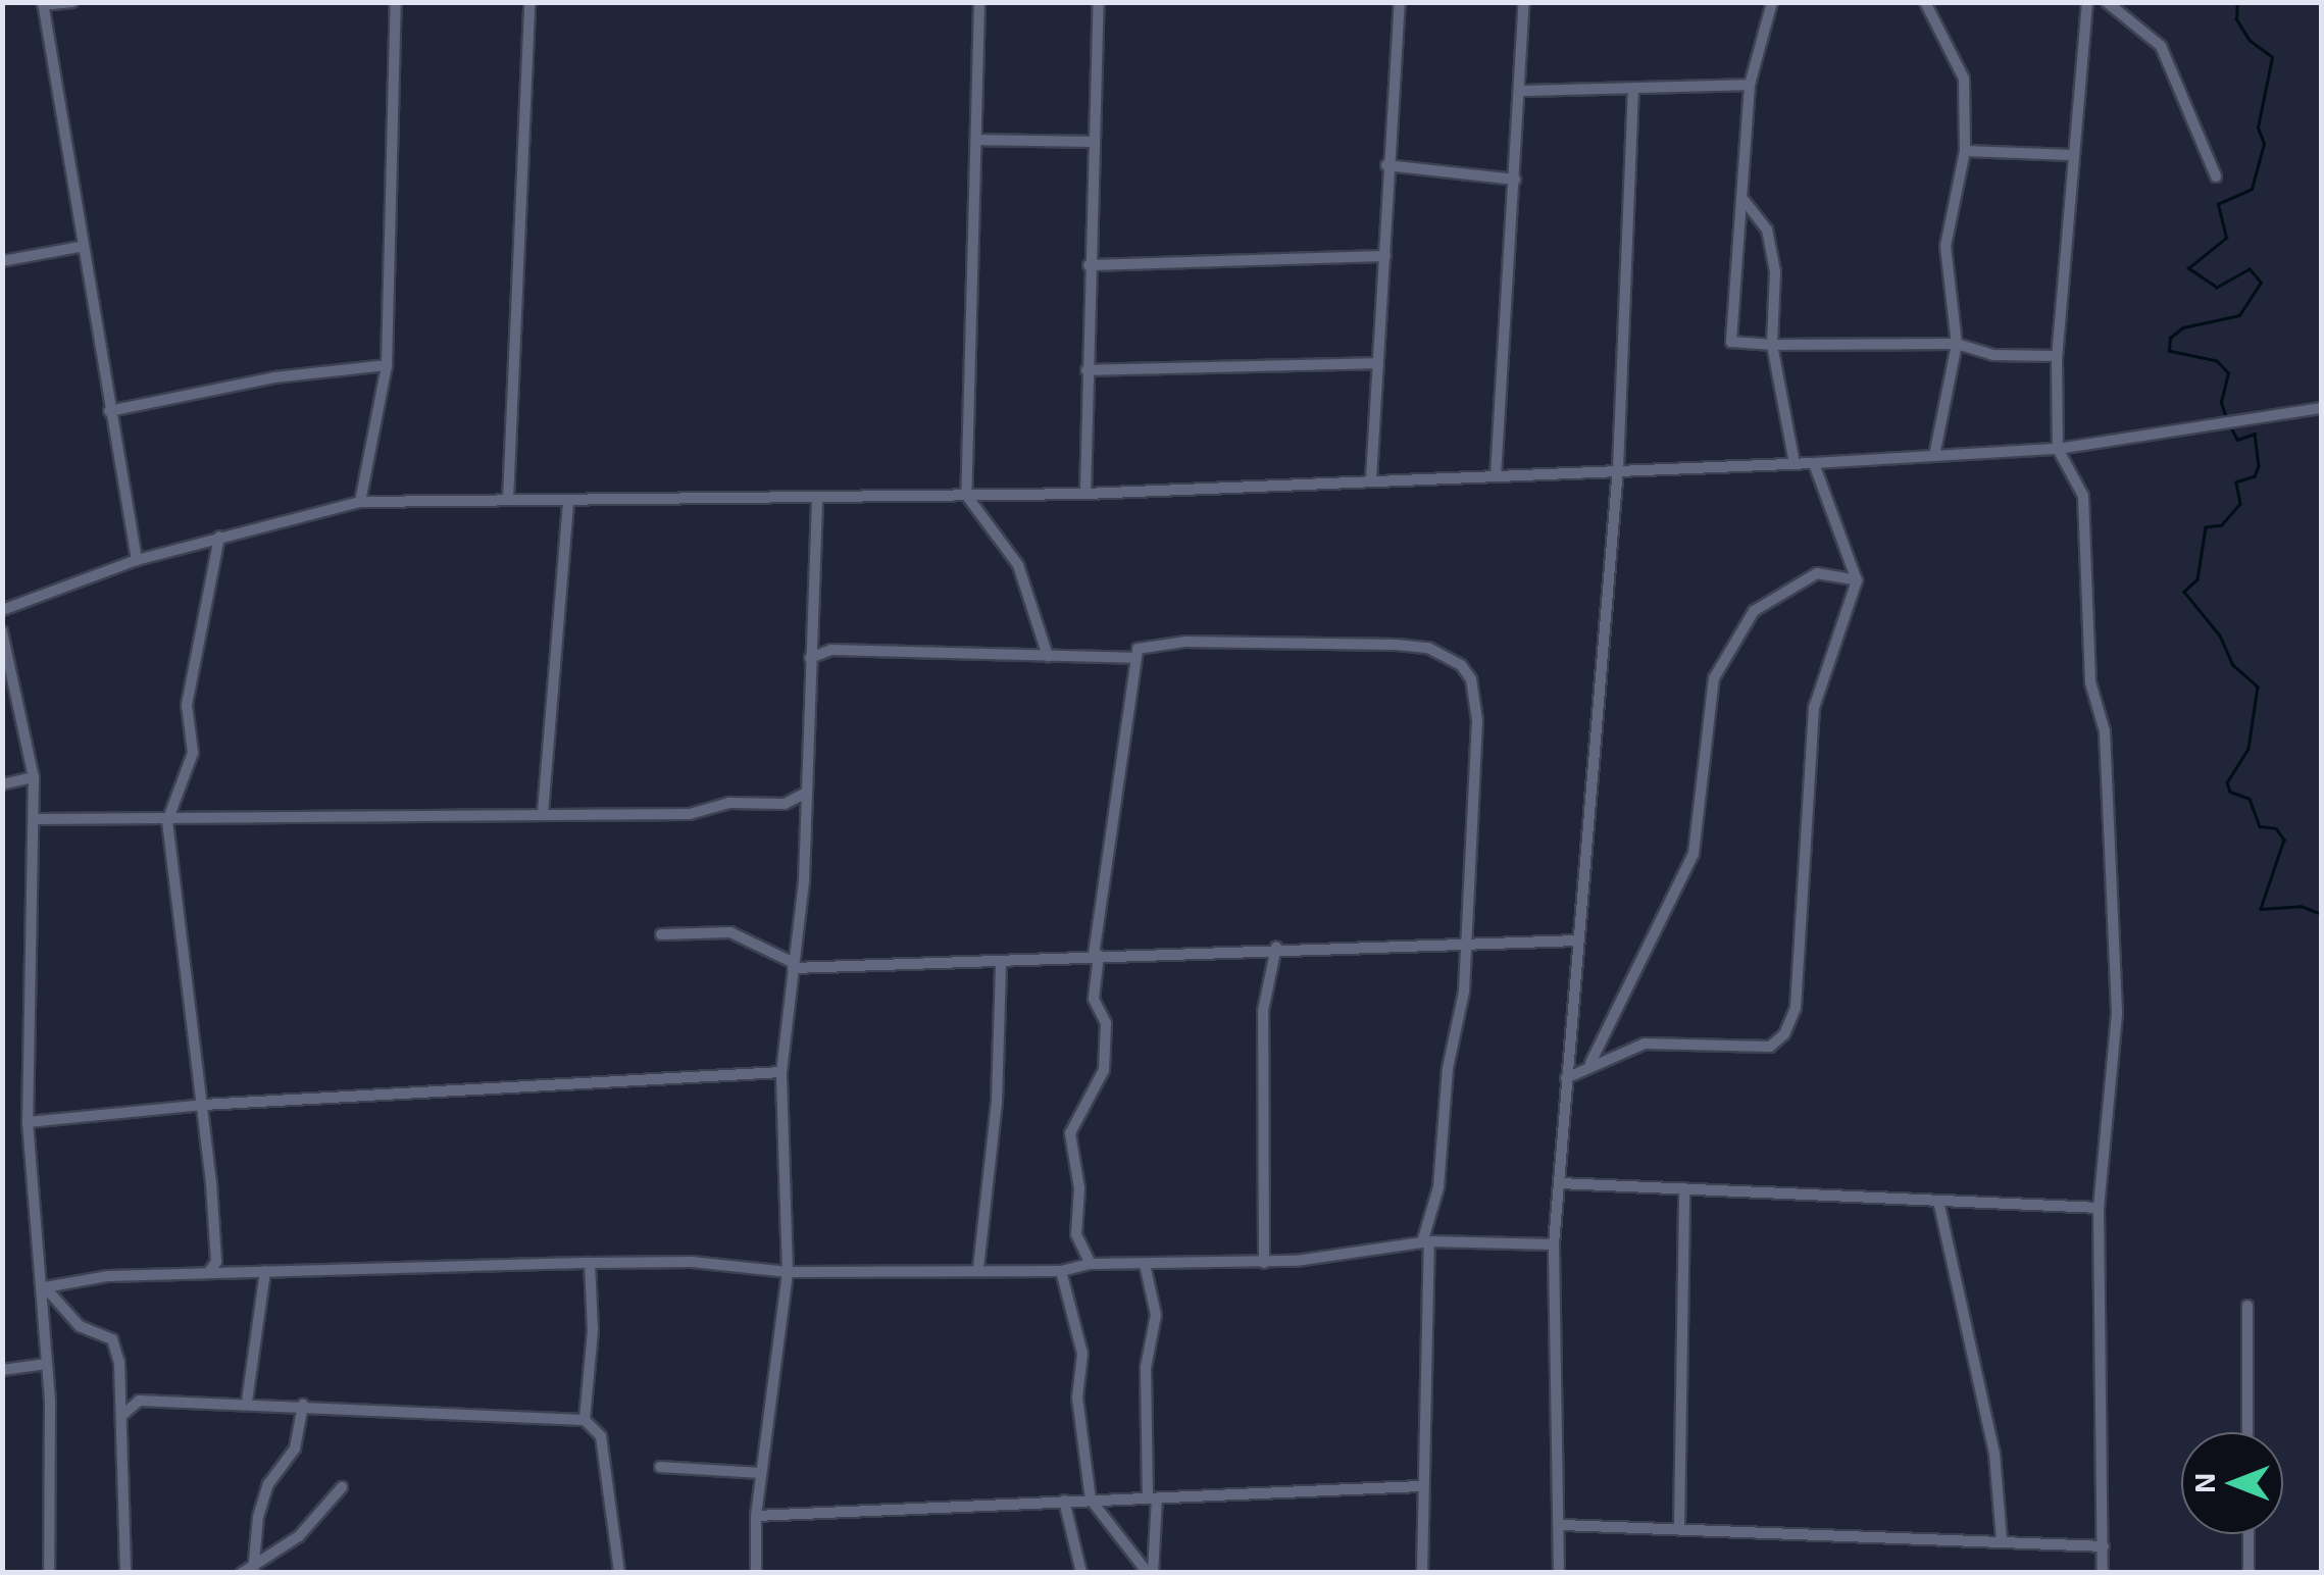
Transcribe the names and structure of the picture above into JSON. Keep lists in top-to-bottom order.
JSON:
{
  "north": "left"
}
